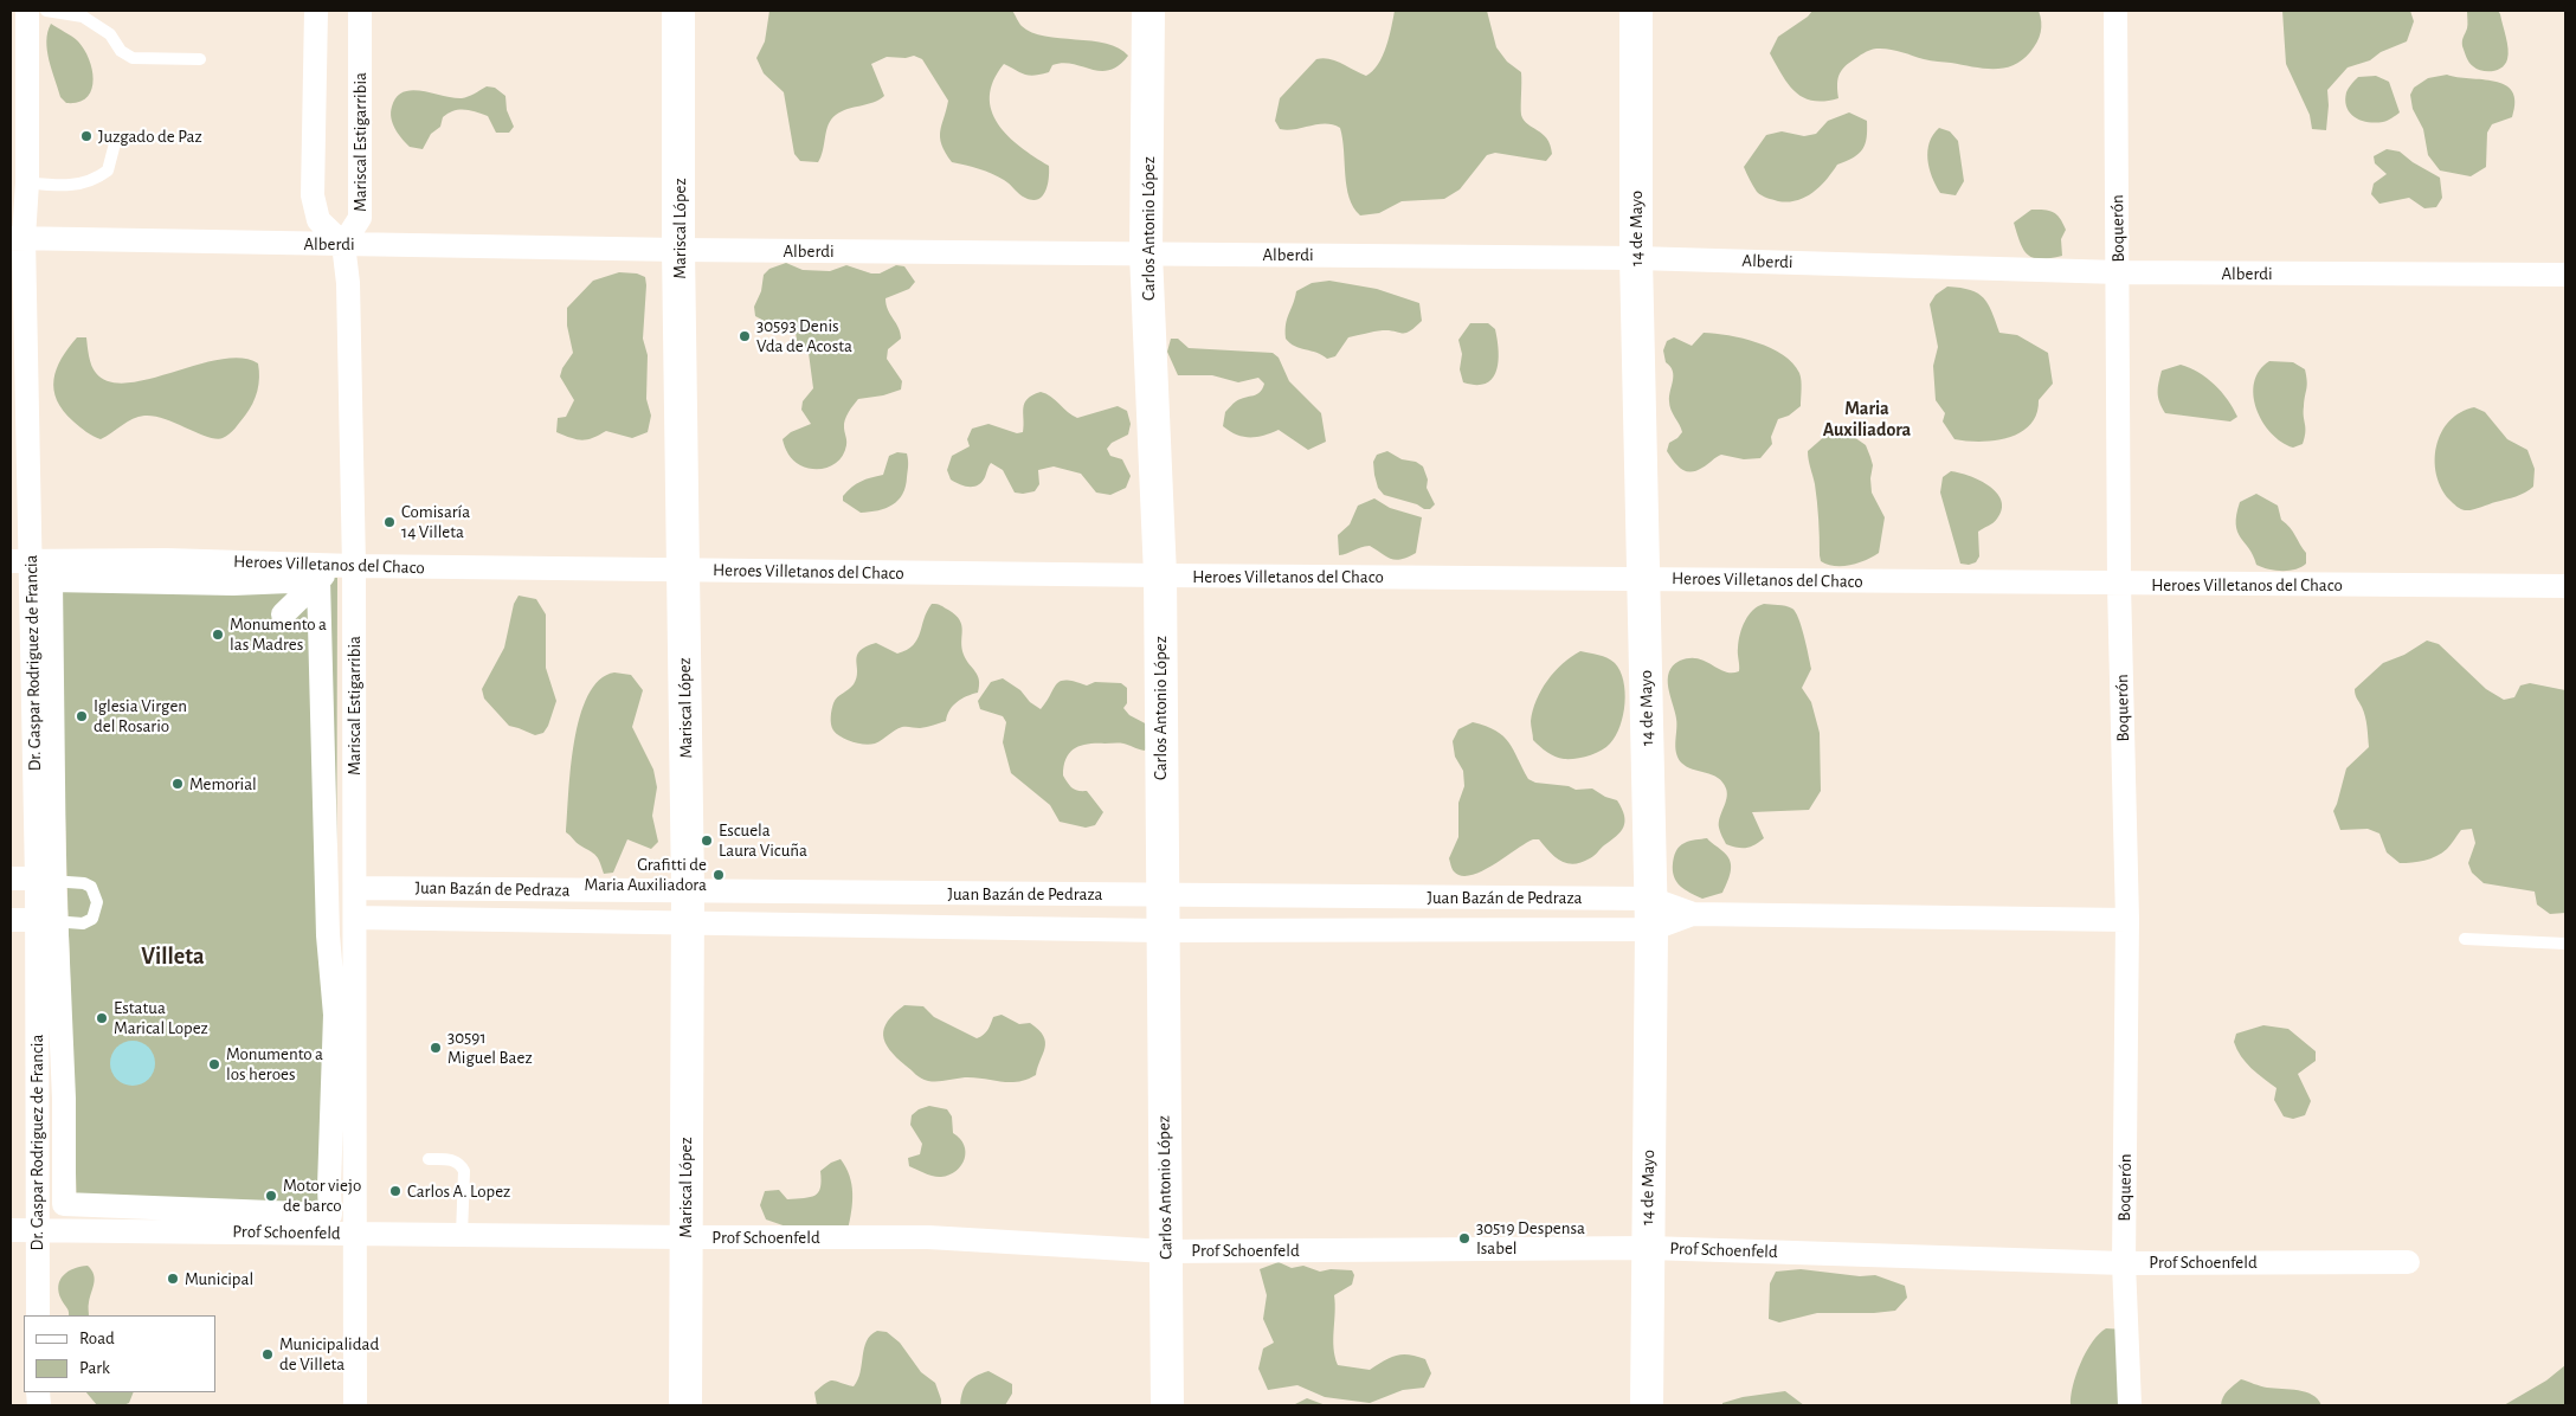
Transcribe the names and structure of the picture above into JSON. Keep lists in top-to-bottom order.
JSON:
{
  "streets": {
    "main road": ["Mariscal López", "Carlos Antonio López", "14 de Mayo"],
    "street": [
      "Mariscal Estigarribia",
      "Boquerón",
      "Alberdi",
      "Heroes Villetanos del Chaco",
      "Dr. Gaspar Rodriguez de Francia",
      "Juan Bazán de Pedraza",
      "Prof Schoenfeld"
    ]
  },
  "crossings": [
    ["Mariscal Estigarribia", "Alberdi"],
    ["Mariscal Estigarribia", "Heroes Villetanos del Chaco"],
    ["Mariscal Estigarribia", "Juan Bazán de Pedraza"],
    ["Mariscal Estigarribia", "Prof Schoenfeld"],
    ["Mariscal López", "Alberdi"],
    ["Mariscal López", "Heroes Villetanos del Chaco"],
    ["Mariscal López", "Juan Bazán de Pedraza"],
    ["Mariscal López", "Prof Schoenfeld"],
    ["Carlos Antonio López", "Alberdi"],
    ["Carlos Antonio López", "Heroes Villetanos del Chaco"],
    ["Carlos Antonio López", "Juan Bazán de Pedraza"],
    ["Carlos Antonio López", "Prof Schoenfeld"],
    ["14 de Mayo", "Alberdi"],
    ["14 de Mayo", "Heroes Villetanos del Chaco"],
    ["14 de Mayo", "Juan Bazán de Pedraza"],
    ["14 de Mayo", "Prof Schoenfeld"],
    ["Boquerón", "Alberdi"],
    ["Boquerón", "Heroes Villetanos del Chaco"],
    ["Boquerón", "Juan Bazán de Pedraza"],
    ["Boquerón", "Prof Schoenfeld"],
    ["Alberdi", "Dr. Gaspar Rodriguez de Francia"],
    ["Heroes Villetanos del Chaco", "Dr. Gaspar Rodriguez de Francia"],
    ["Dr. Gaspar Rodriguez de Francia", "Prof Schoenfeld"]
  ],
  "districts": ["Maria Auxiliadora", "Villeta"],
  "places": [
    "Juzgado de Paz",
    "30593 Denis Vda de Acosta",
    "Comisaría 14 Villeta",
    "Monumento a las Madres",
    "Iglesia Virgen del Rosario",
    "Memorial",
    "Escuela Laura Vicuña",
    "Grafitti de Maria Auxiliadora",
    "Estatua Marical Lopez",
    "30591 Miguel Baez",
    "Monumento a los heroes",
    "Carlos A. Lopez",
    "Motor viejo de barco",
    "30519 Despensa Isabel",
    "Municipal",
    "Municipalidad de Villeta"
  ],
  "legend": ["Road", "Park"]
}
